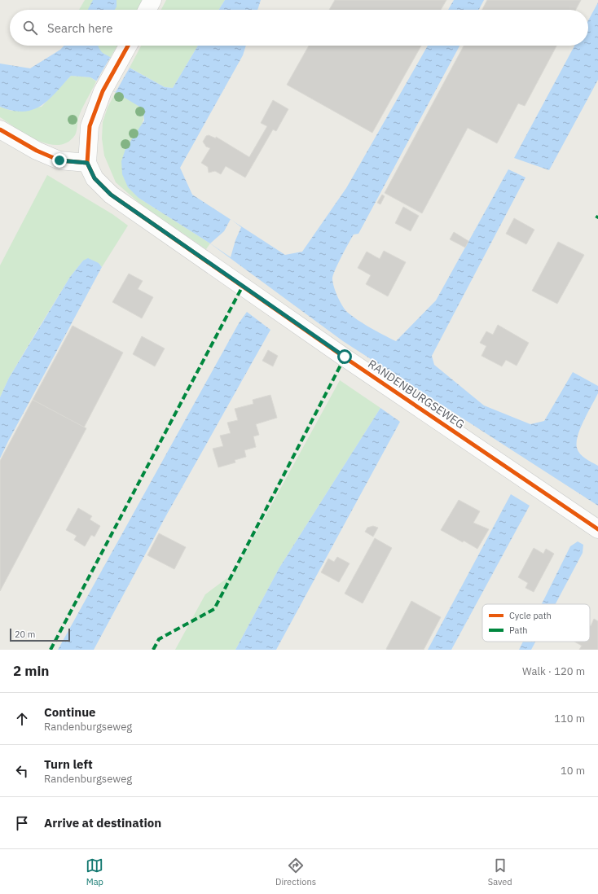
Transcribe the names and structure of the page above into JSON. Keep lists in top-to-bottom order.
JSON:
{
  "streets": {
    "street": ["RANDENBURGSEWEG"]
  },
  "legend": ["Cycle path", "Path"],
  "scale_bar": "20 m",
  "page": {
    "search": "Search here",
    "scale": "20 m",
    "heading": ["2 min", "Walk · 120 m"],
    "list": [
      ["Continue", "Randenburgseweg", "110 m"],
      ["Turn left", "Randenburgseweg", "10 m"],
      "Arrive at destination"
    ],
    "nav": ["Map", "Directions", "Saved"]
  }
}
